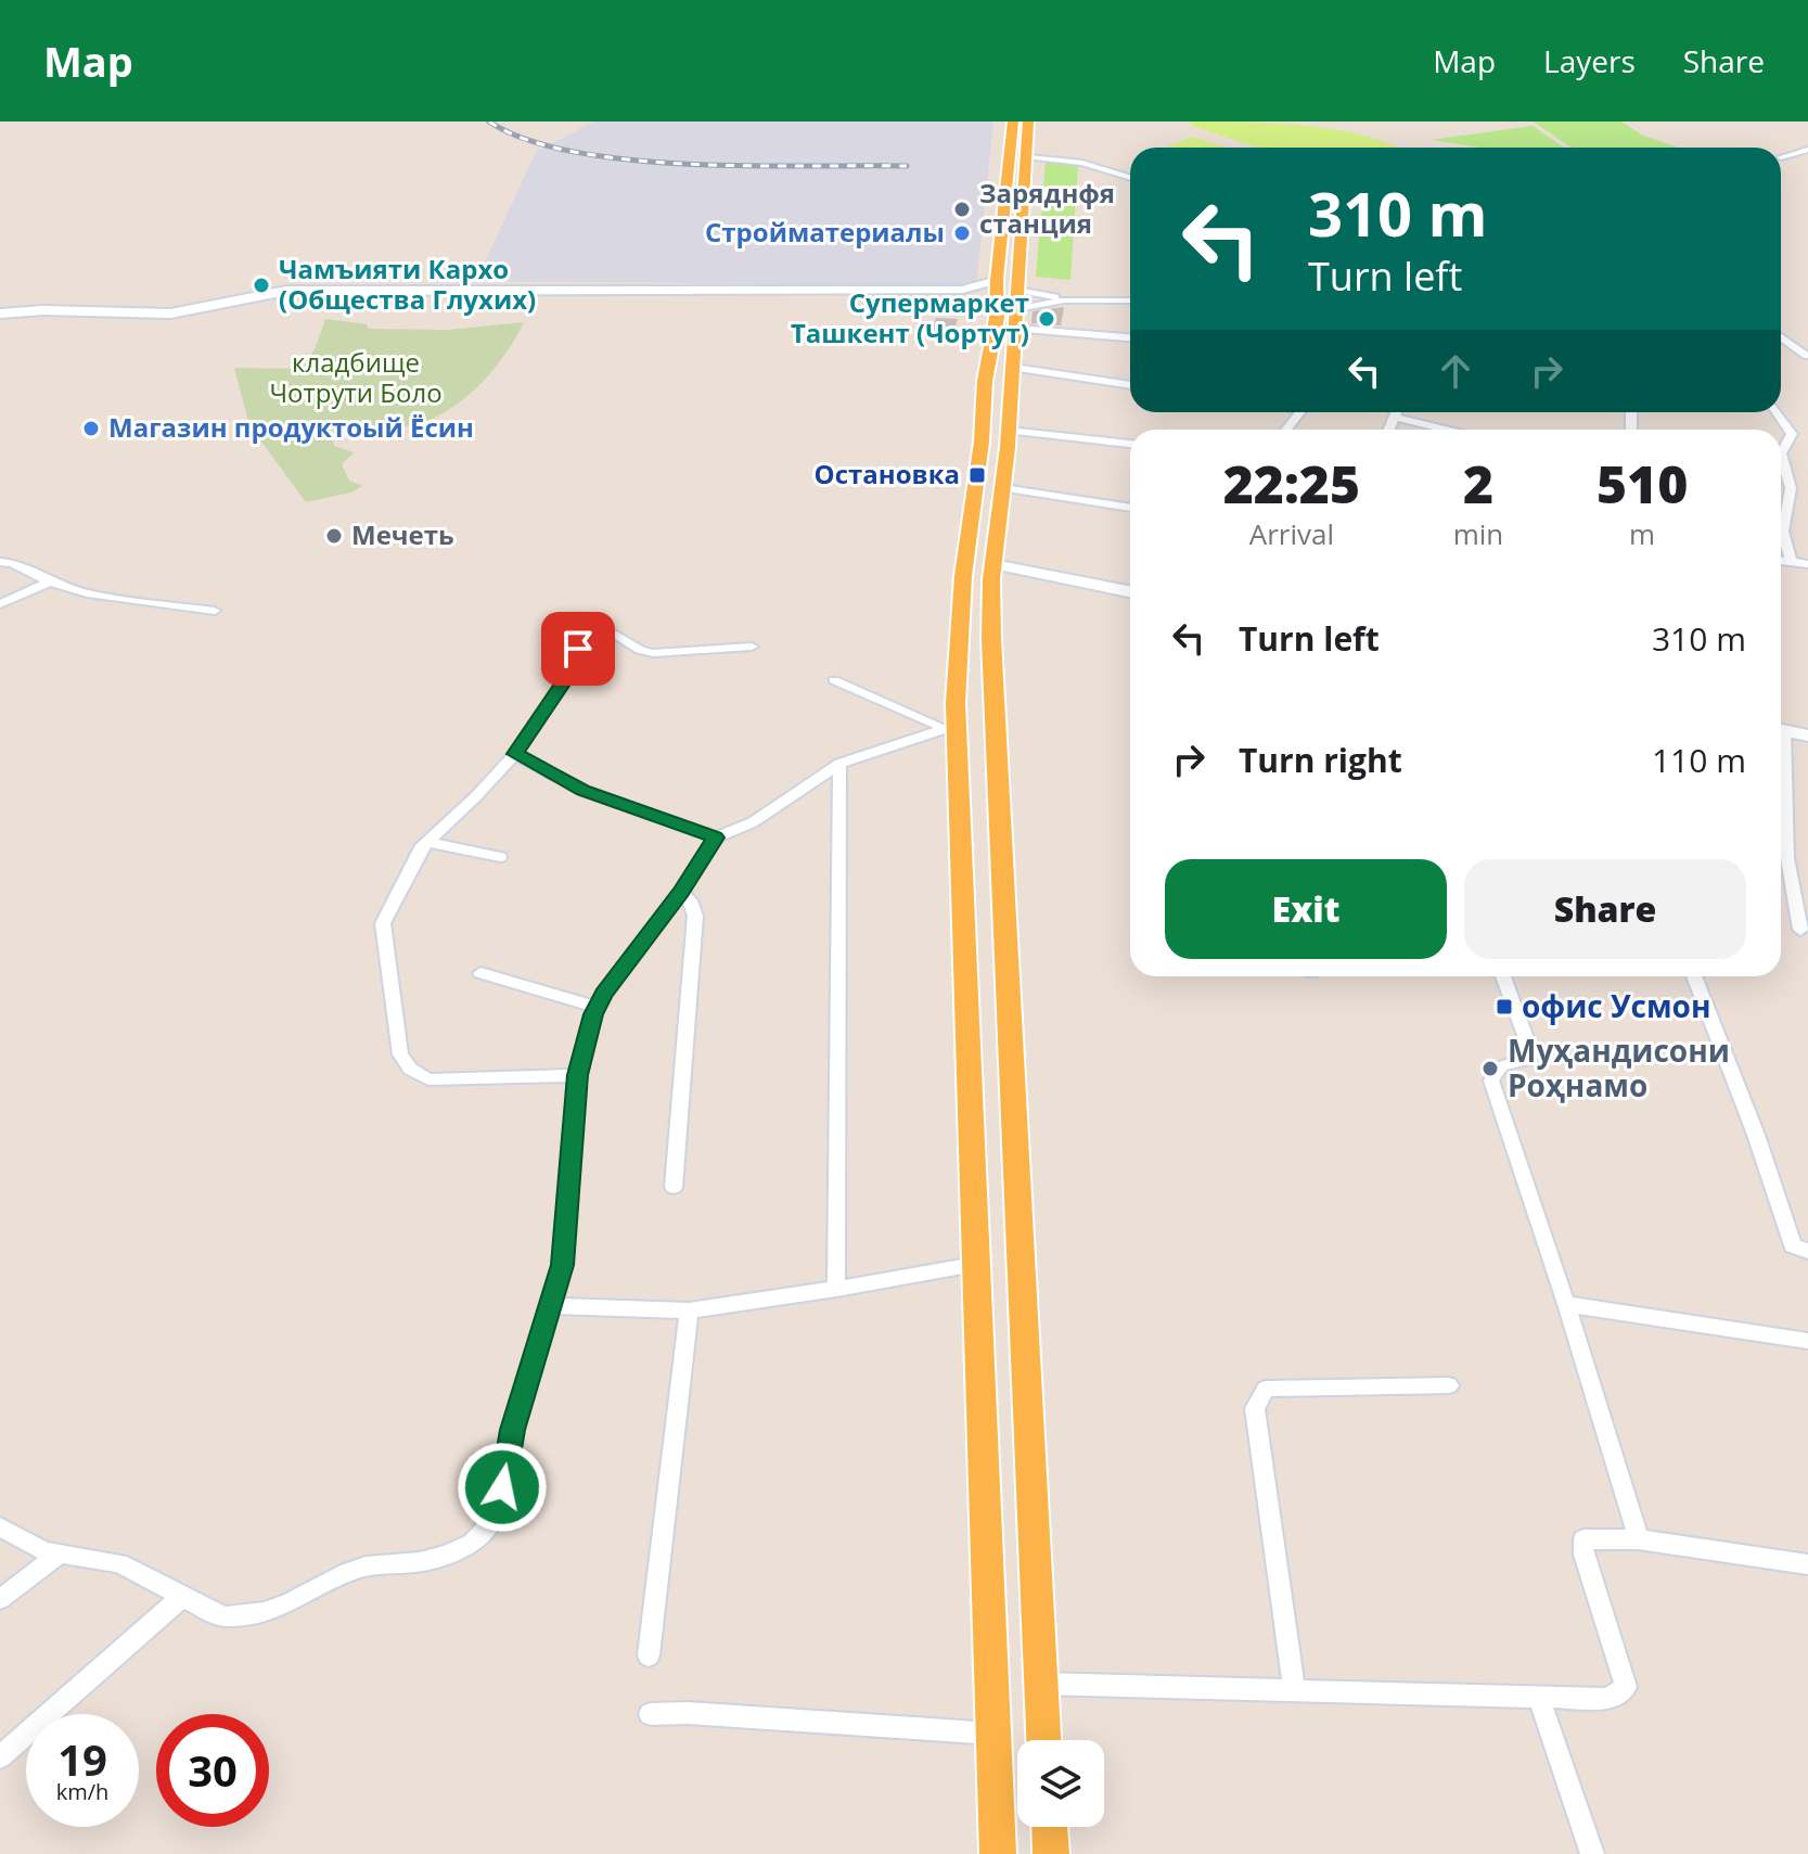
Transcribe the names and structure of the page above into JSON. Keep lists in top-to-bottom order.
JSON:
{
  "parks": ["кладбище Чотрути Боло"],
  "places": {
    "other": [
      "Заряднфя станция",
      "Стройматериалы",
      "Чамъияти Кархо (Общества Глухих)",
      "Супермаркет Ташкент (Чортут)",
      "Магазин продуктоый Ёсин",
      "Мечеть",
      "Муҳандисони Роҳнамо"
    ],
    "transit": ["Остановка", "офис Усмон"]
  },
  "page": {
    "header": "Map",
    "nav": ["Map", "Layers", "Share"],
    "turn": ["310 m", "Turn left"],
    "eta": [
      "22:25",
      "Arrival",
      "2",
      "min",
      "510",
      "m"
    ],
    "list": [
      {
        "name": "Turn left",
        "value": "310 m"
      },
      {
        "name": "Turn right",
        "value": "110 m"
      }
    ],
    "buttons": ["Exit", "Share"],
    "speed": "19 km/h",
    "limit": "30"
  }
}
